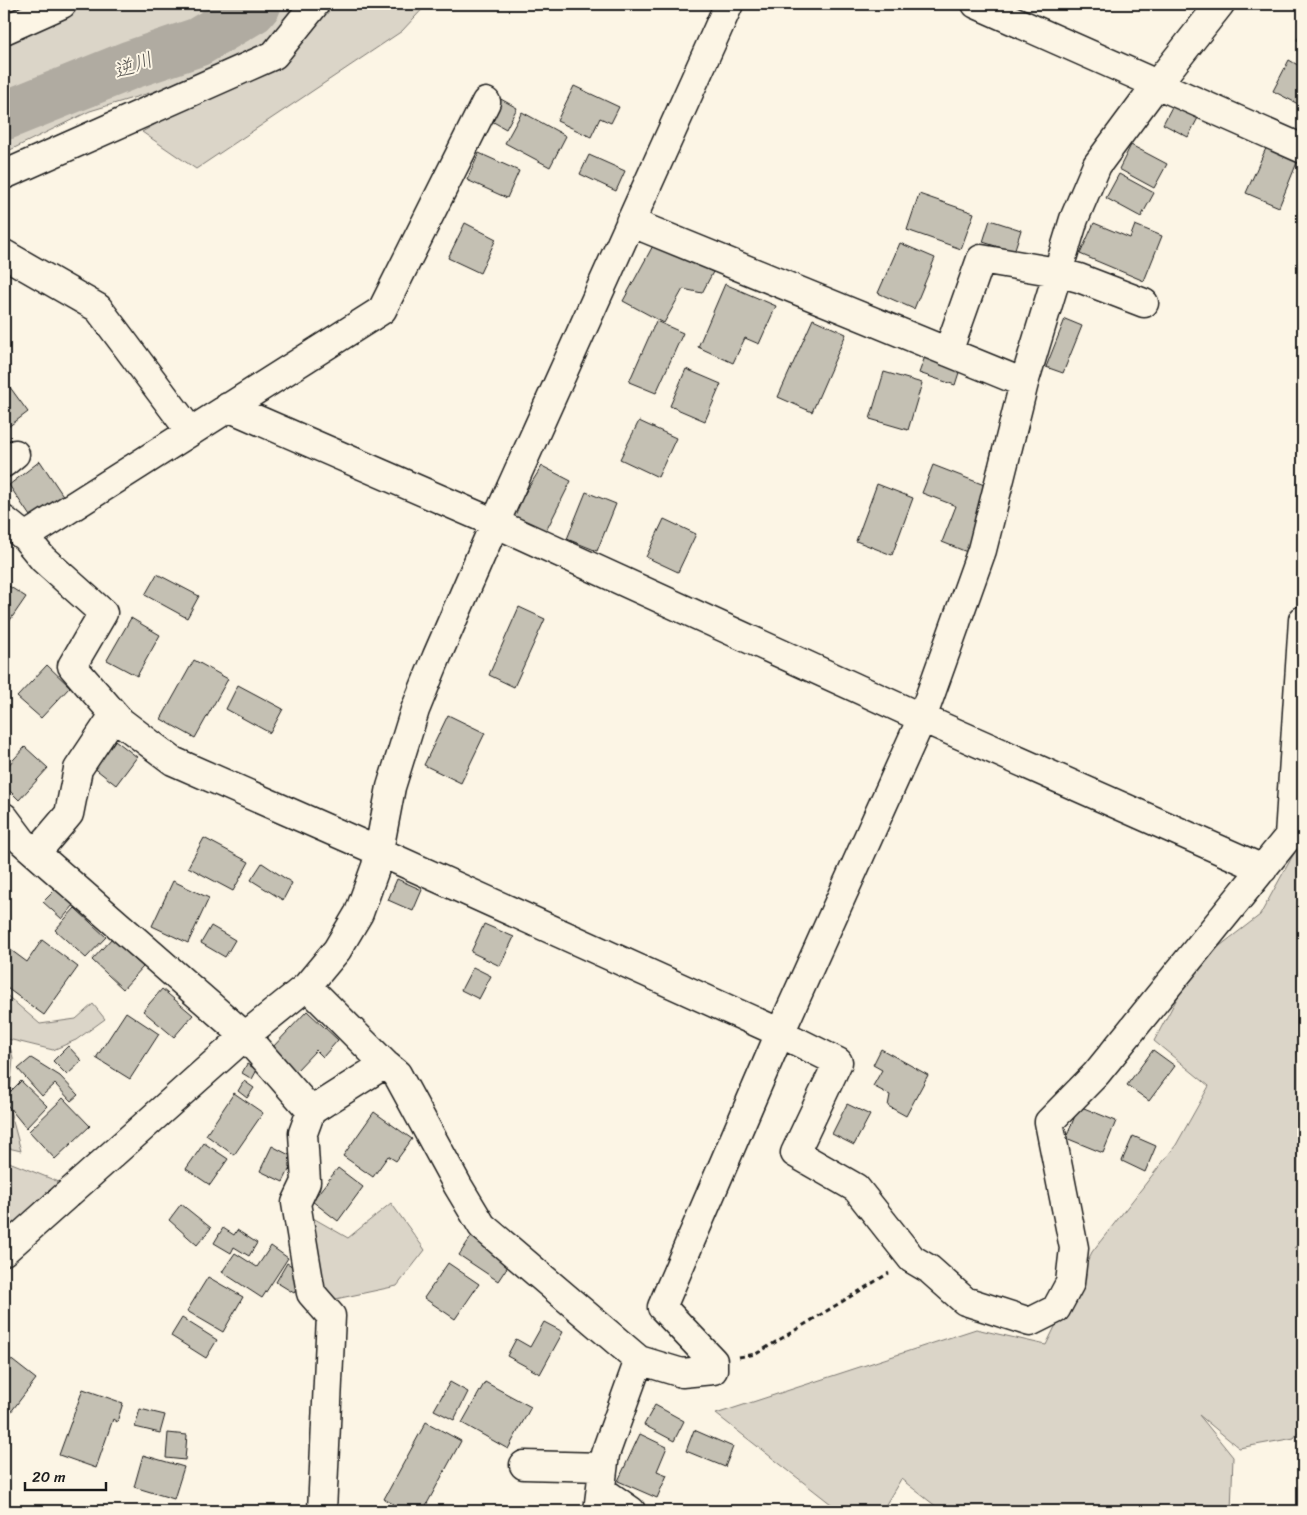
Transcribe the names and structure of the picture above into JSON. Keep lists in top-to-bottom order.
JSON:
{
  "water": ["逆川"],
  "scale_bar": "20 m"
}
